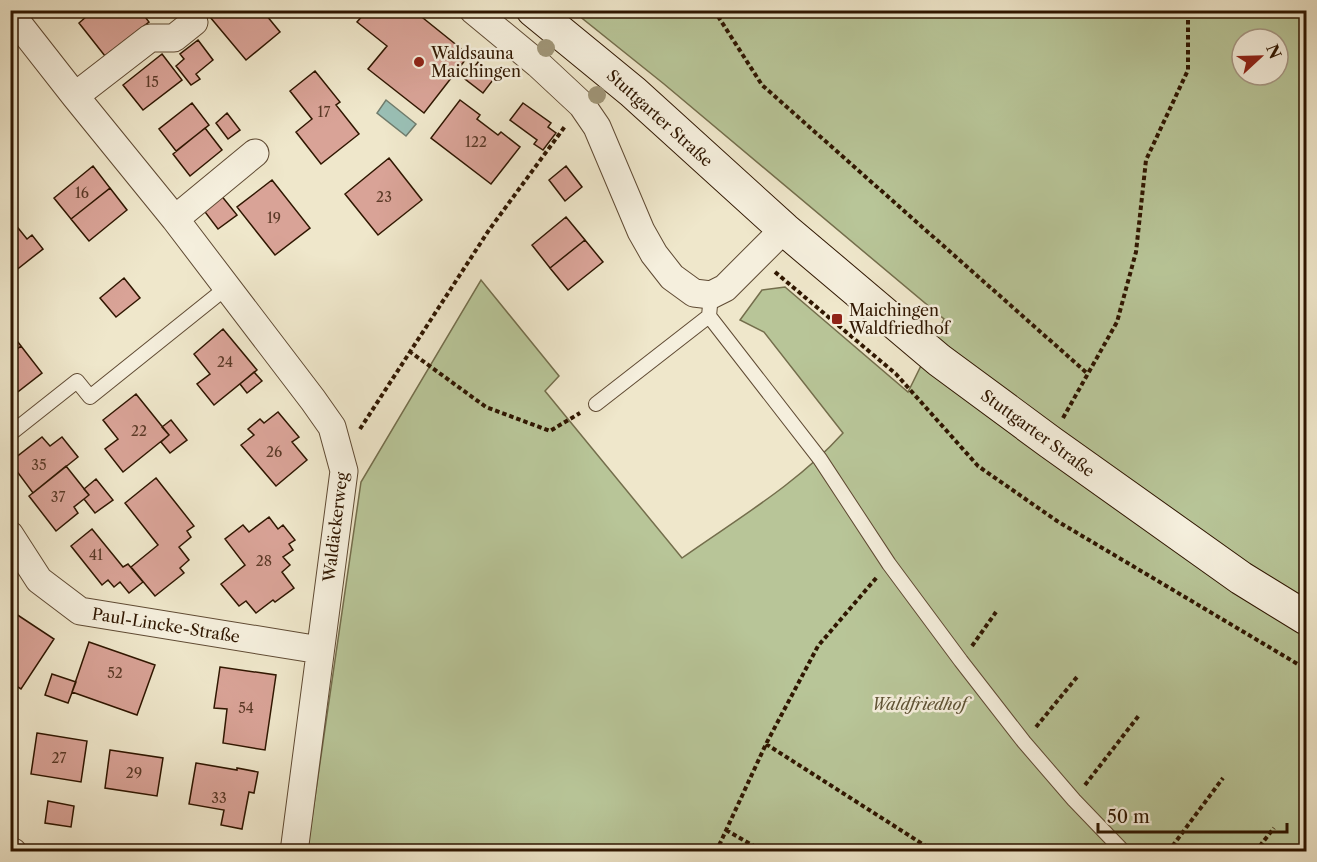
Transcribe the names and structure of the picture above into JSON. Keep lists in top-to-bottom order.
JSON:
{
  "streets": {
    "main road": ["Stuttgarter Straße"],
    "street": ["Waldäckerweg", "Paul-Lincke-Straße"]
  },
  "crossings": [
    ["Waldäckerweg", "Paul-Lincke-Straße"]
  ],
  "parks": ["Waldfriedhof"],
  "places": {
    "other": ["Waldsauna Maichingen"],
    "transit": ["Maichingen Waldfriedhof"]
  },
  "house_numbers": [
    "15",
    "17",
    "122",
    "16",
    "23",
    "19",
    "24",
    "22",
    "26",
    "35",
    "37",
    "41",
    "28",
    "52",
    "54",
    "27",
    "29",
    "33"
  ],
  "scale_bar": "50 m",
  "north": "right"
}
